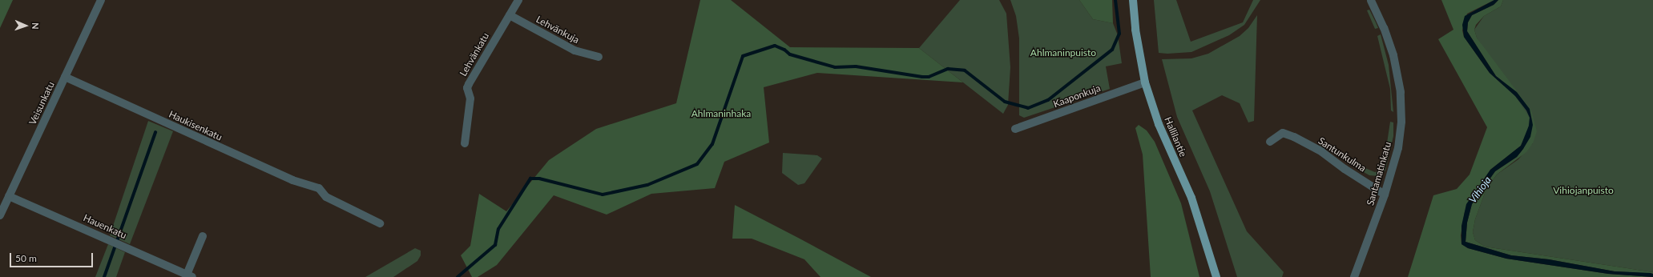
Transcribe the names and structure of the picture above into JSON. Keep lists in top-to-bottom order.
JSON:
{
  "streets": {
    "main road": ["Hallilantie"],
    "street": [
      "Lehvänkuja",
      "Lehvänkatu",
      "Kaaponkuja",
      "Veisunkatu",
      "Haukisenkatu",
      "Santunkulma",
      "Santamatinkatu",
      "Hauenkatu"
    ]
  },
  "crossings": [
    ["Lehvänkuja", "Lehvänkatu"],
    ["Kaaponkuja", "Hallilantie"],
    ["Veisunkatu", "Haukisenkatu"],
    ["Veisunkatu", "Hauenkatu"],
    ["Santunkulma", "Santamatinkatu"]
  ],
  "water": ["Vihioja"],
  "parks": ["Ahlmaninpuisto", "Ahlmaninhaka", "Vihiojanpuisto"],
  "scale_bar": "50 m",
  "north": "right"
}
